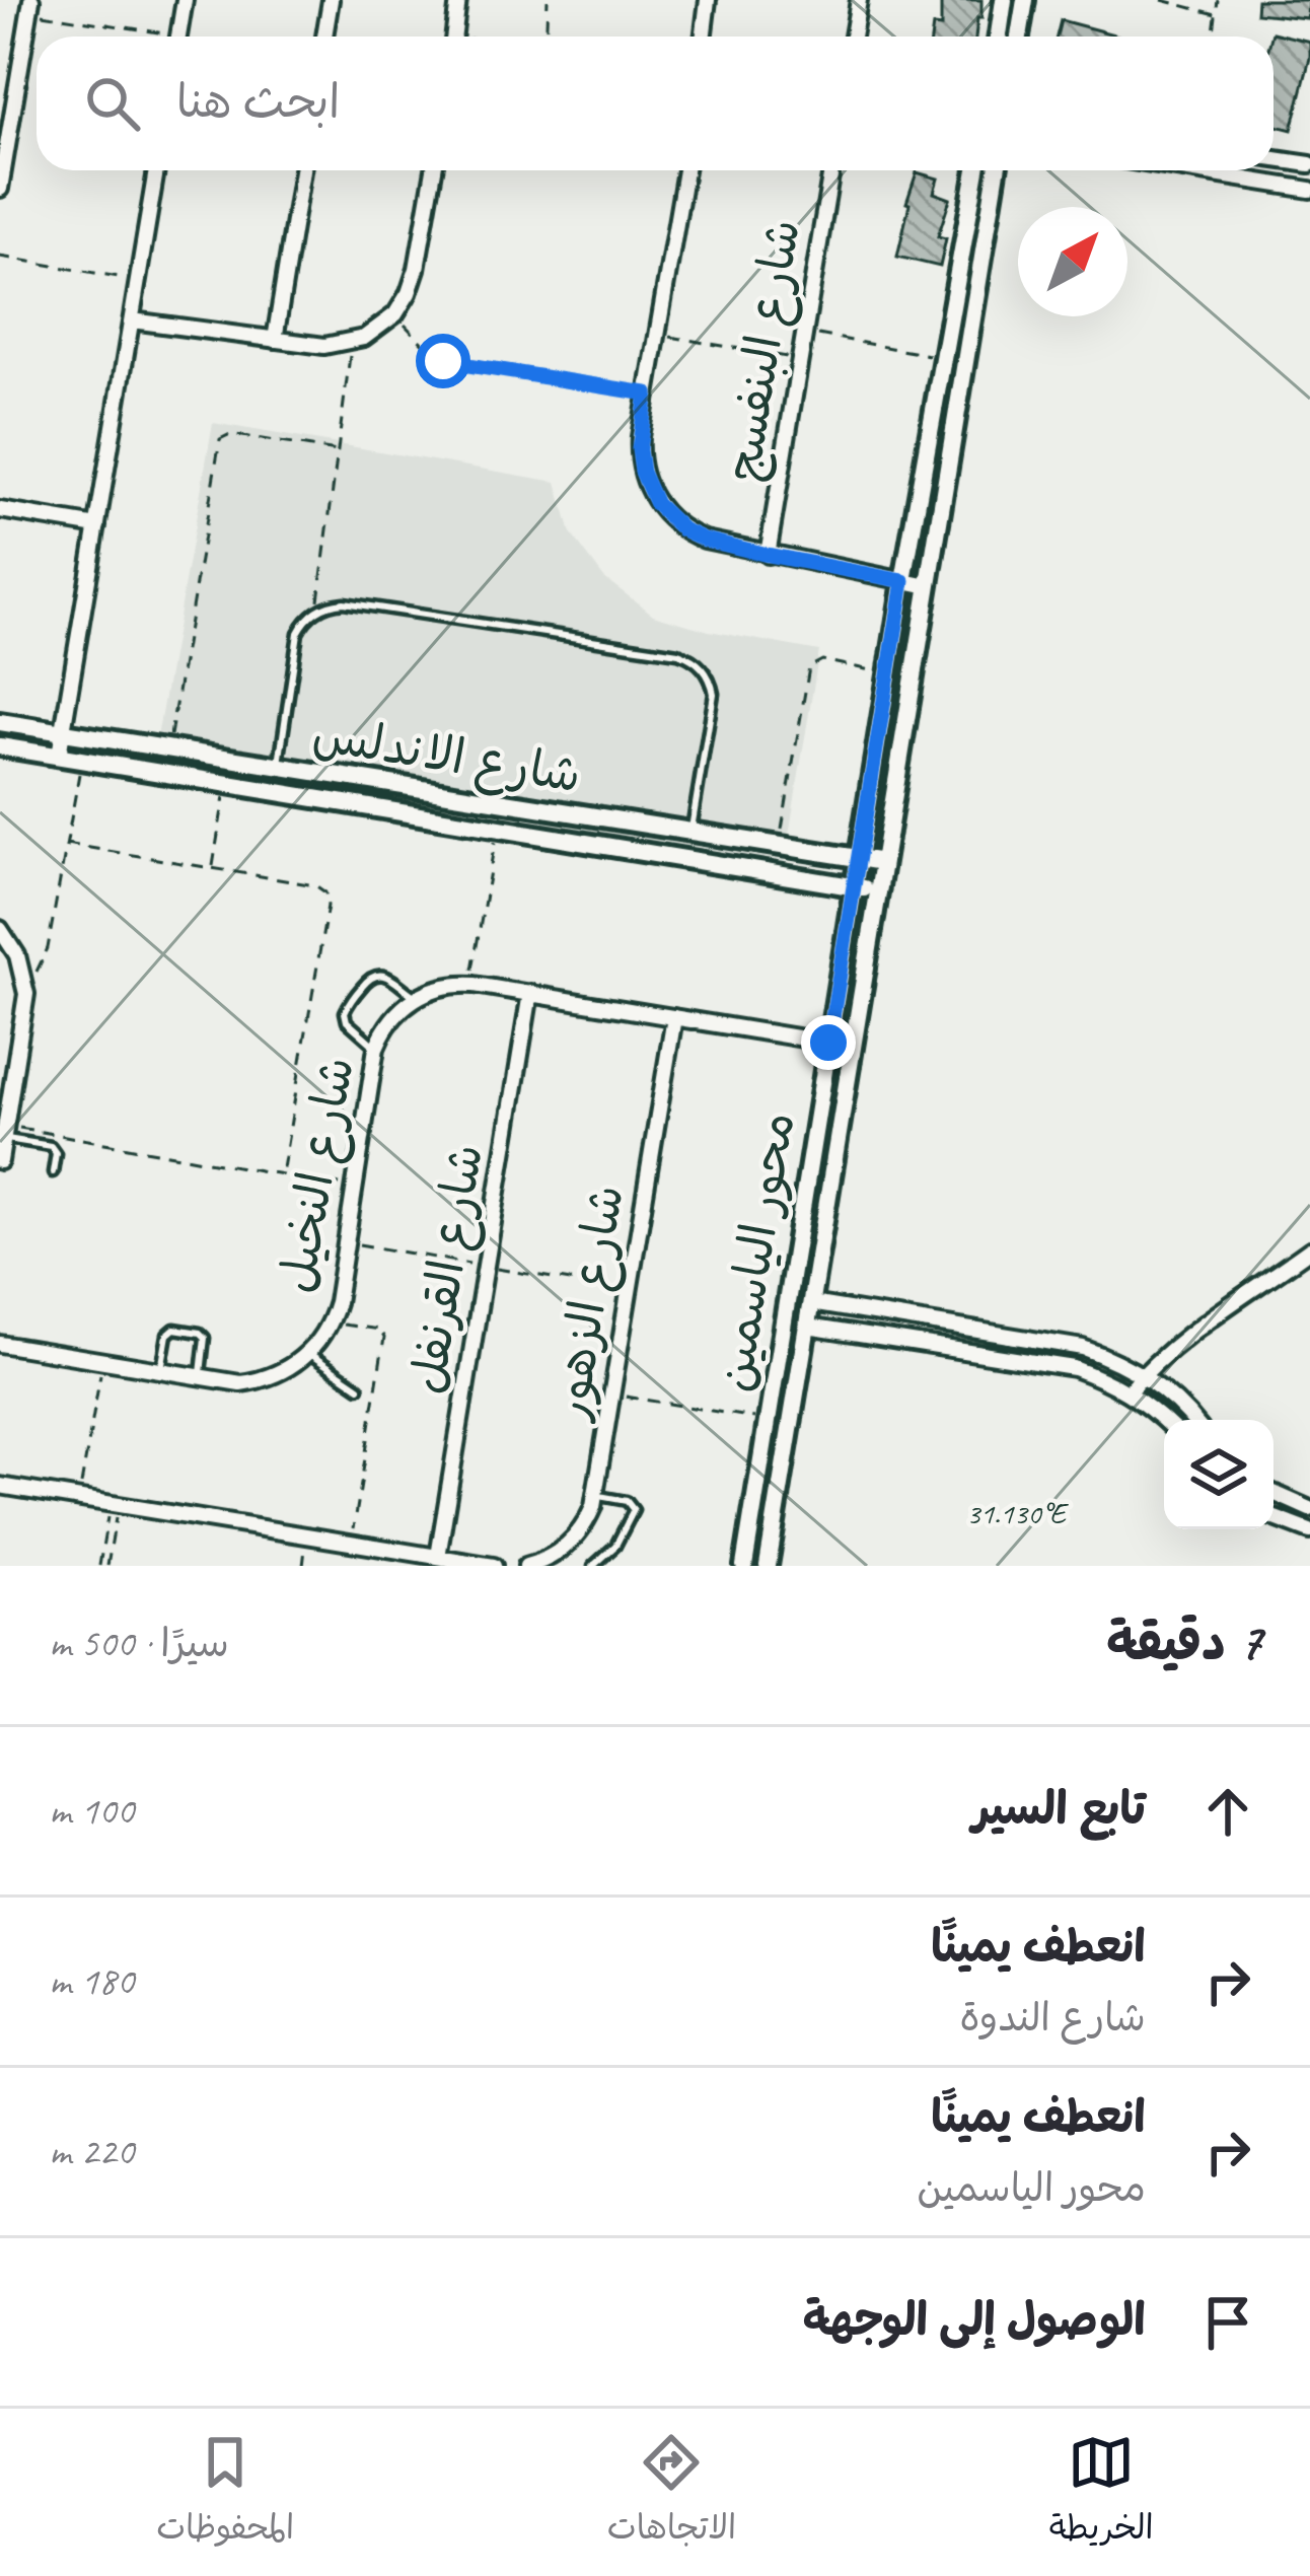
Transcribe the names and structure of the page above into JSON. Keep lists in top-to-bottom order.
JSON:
{
  "streets": {
    "street": [
      "شارع البنفسج",
      "شارع الاندلس",
      "شارع النخيل",
      "محور الياسمين",
      "شارع القرنفل",
      "شارع الزهور"
    ]
  },
  "crossings": [
    ["شارع الاندلس", "محور الياسمين"]
  ],
  "north": "top right",
  "page": {
    "search": "ابحث هنا",
    "heading": ["7 دقيقة", "سيرًا · 500 m"],
    "list": [
      ["تابع السير", "100 m"],
      ["انعطف يمينًا", "شارع الندوة", "180 m"],
      ["انعطف يمينًا", "محور الياسمين", "220 m"],
      "الوصول إلى الوجهة"
    ],
    "nav": ["الخريطة", "الاتجاهات", "المحفوظات"]
  },
  "coordinates": ["31.130°E"]
}
